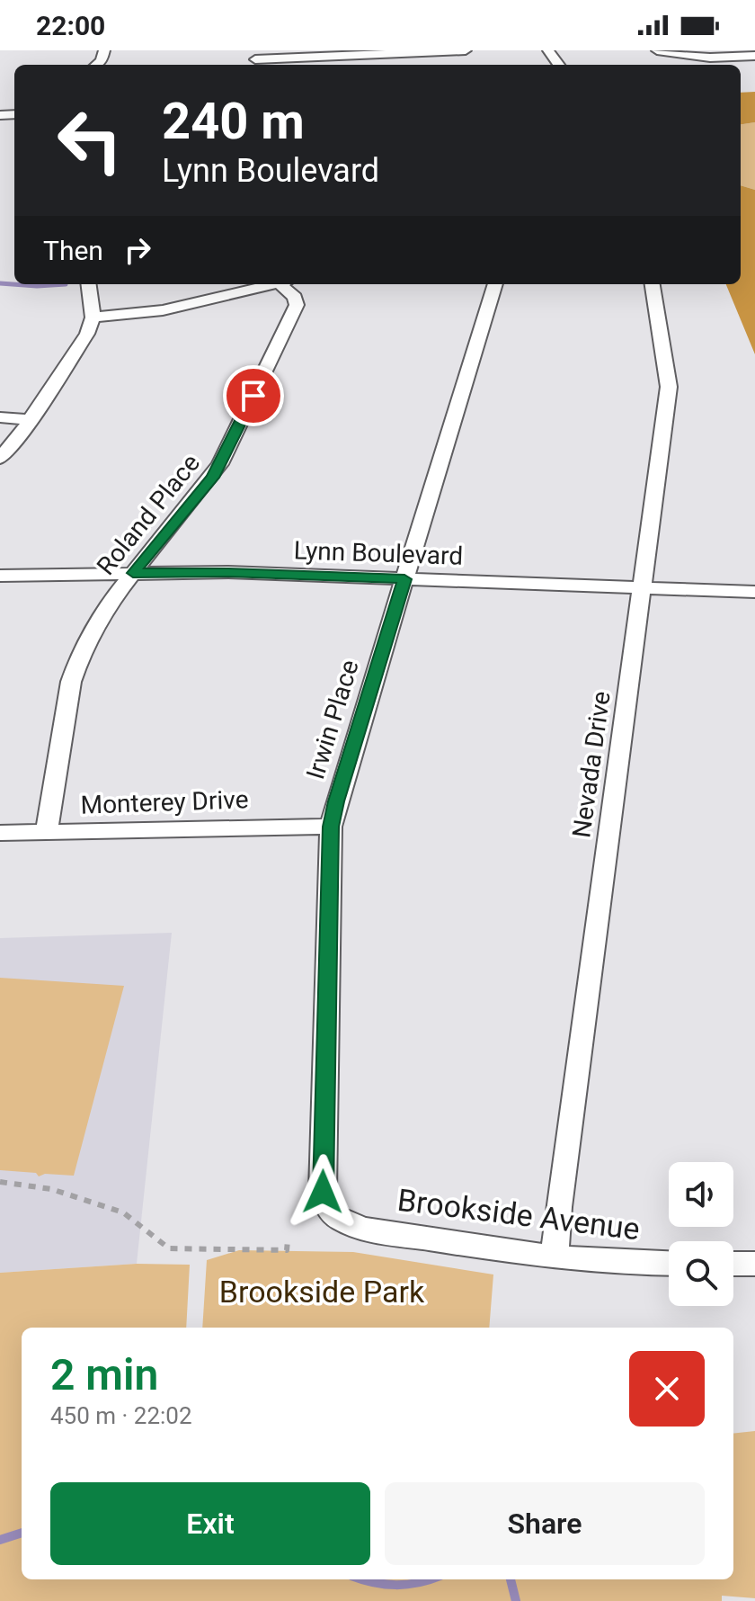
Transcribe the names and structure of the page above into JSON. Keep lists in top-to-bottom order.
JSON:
{
  "streets": {
    "street": [
      "Roland Place",
      "Lynn Boulevard",
      "Irwin Place",
      "Nevada Drive",
      "Monterey Drive",
      "Brookside Avenue"
    ]
  },
  "crossings": [
    ["Roland Place", "Lynn Boulevard"],
    ["Roland Place", "Monterey Drive"],
    ["Lynn Boulevard", "Irwin Place"],
    ["Lynn Boulevard", "Nevada Drive"],
    ["Irwin Place", "Monterey Drive"],
    ["Irwin Place", "Brookside Avenue"],
    ["Nevada Drive", "Brookside Avenue"]
  ],
  "parks": ["Brookside Park"],
  "page": {
    "status": "22:00",
    "turn": ["240 m", "Lynn Boulevard"],
    "then": "Then",
    "heading": ["2 min", "450 m · 22:02"],
    "buttons": ["Exit", "Share"]
  }
}
